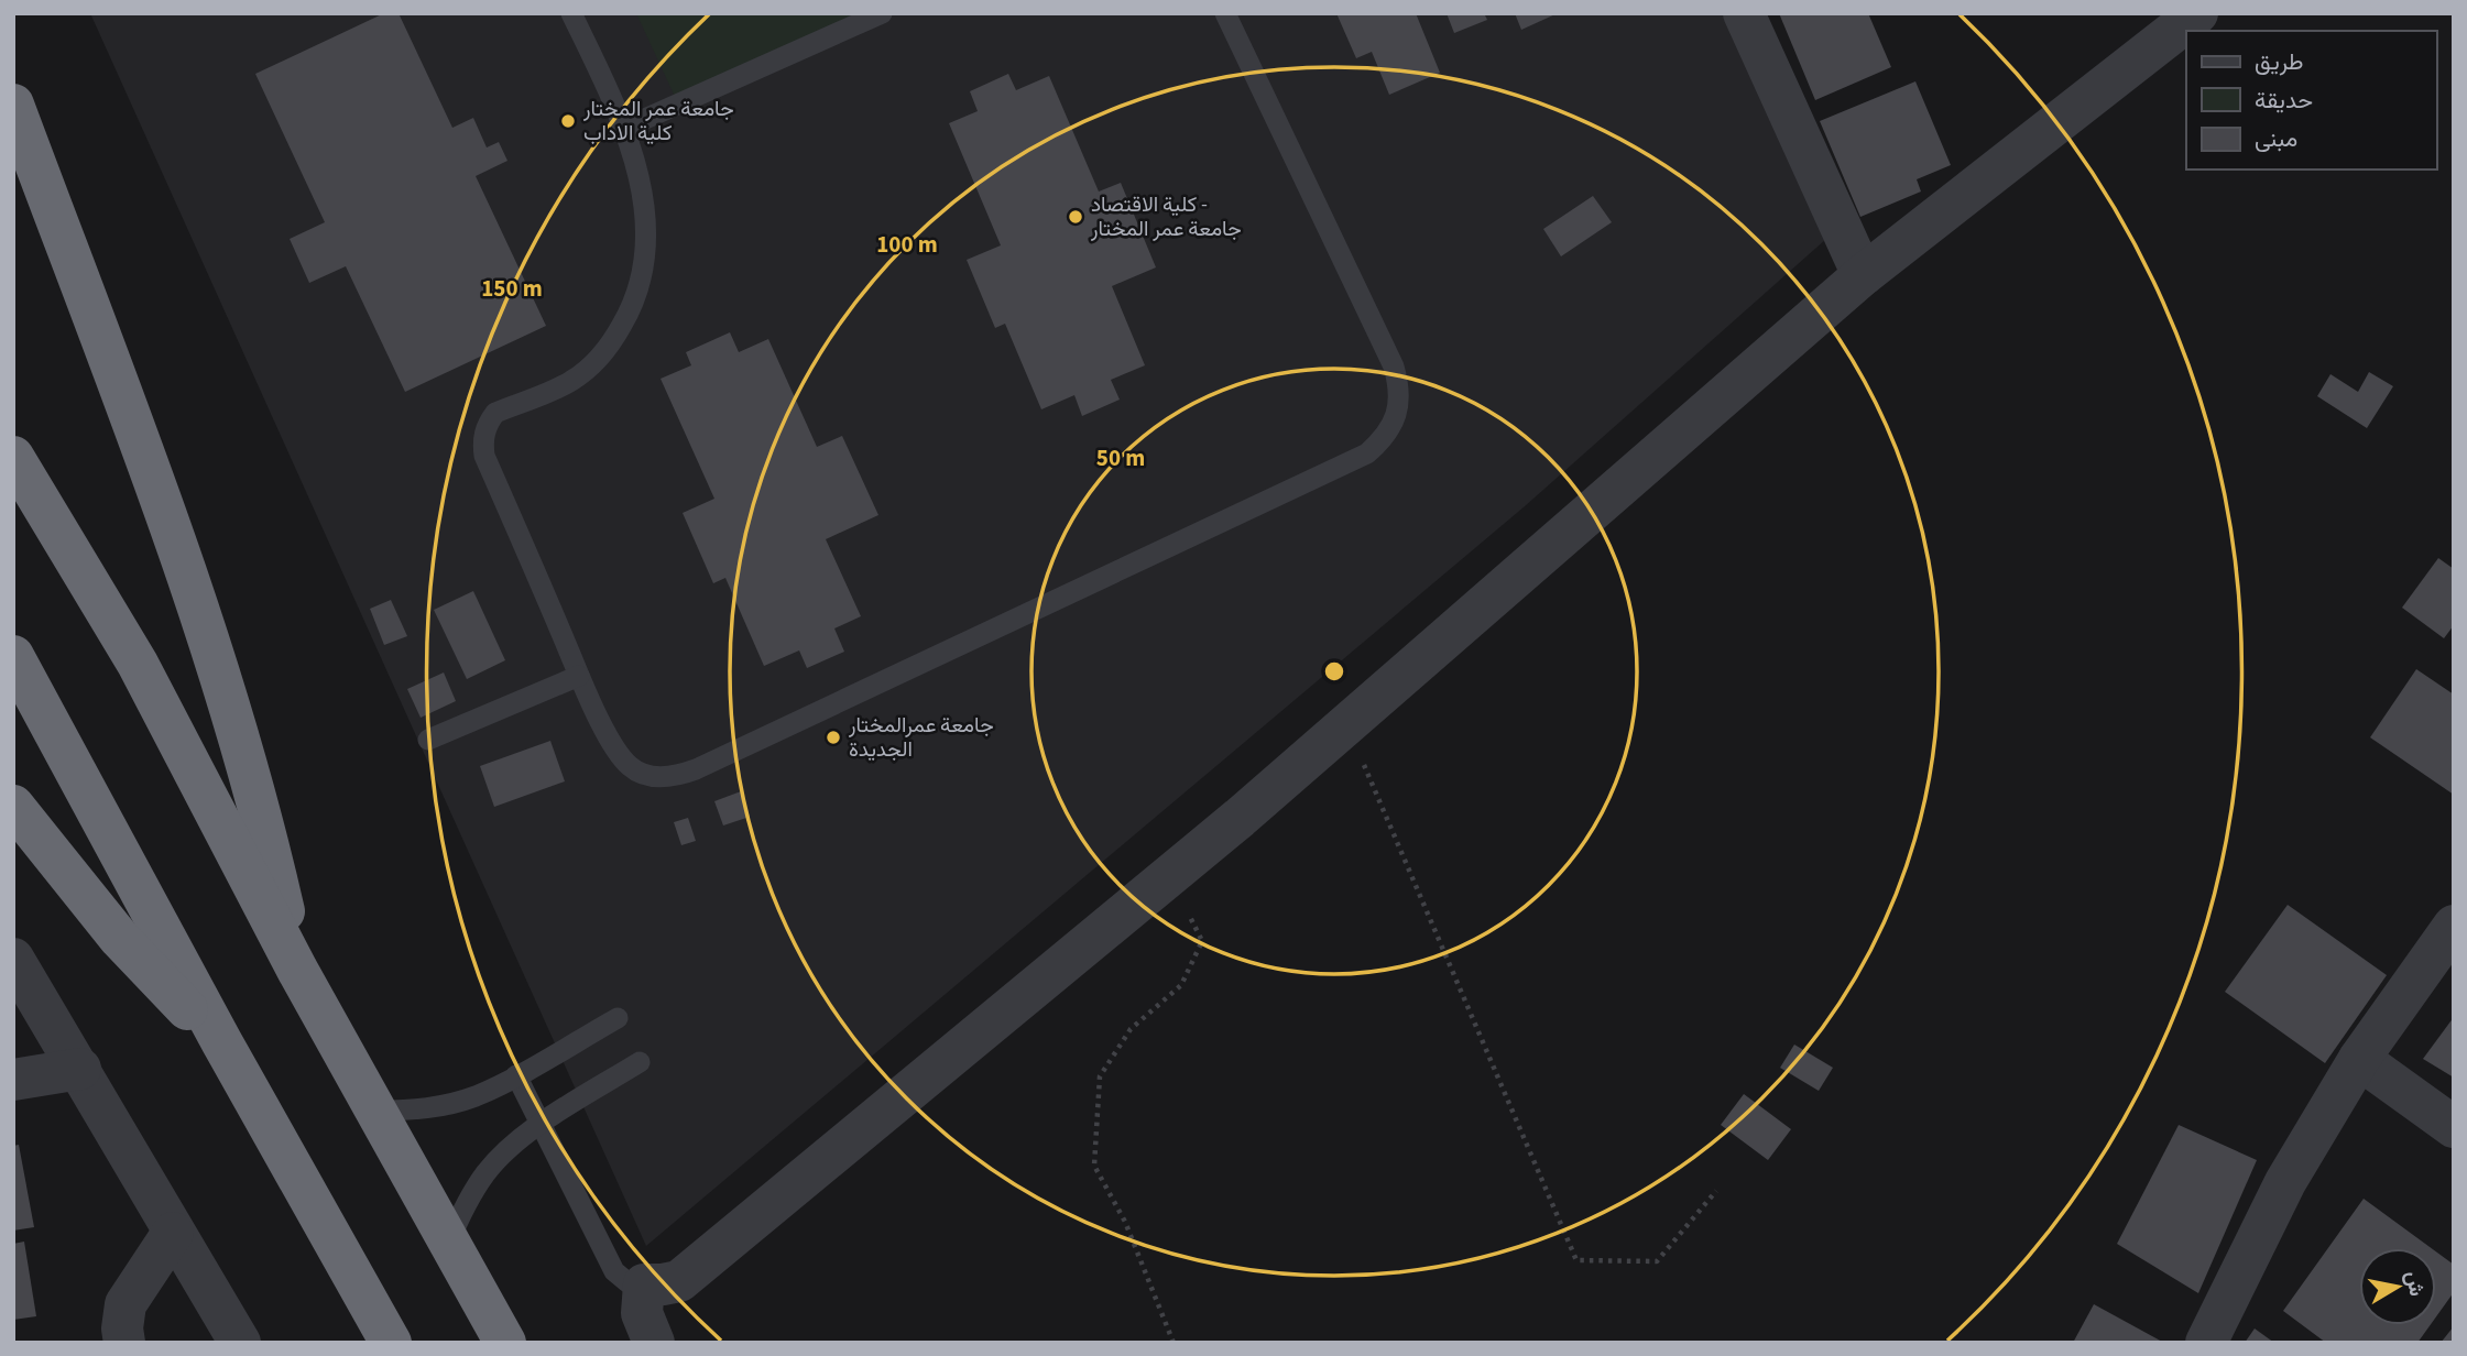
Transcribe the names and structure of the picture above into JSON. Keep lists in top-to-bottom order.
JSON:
{
  "places": ["جامعة عمر المختار كلية الاداب", "كلية الاقتصاد - جامعة عمر المختار", "جامعة عمرالمختار الجديدة"],
  "legend": ["طريق", "حديقة", "مبنى"],
  "north": "right",
  "rings": ["100 m", "150 m", "50 m"]
}
